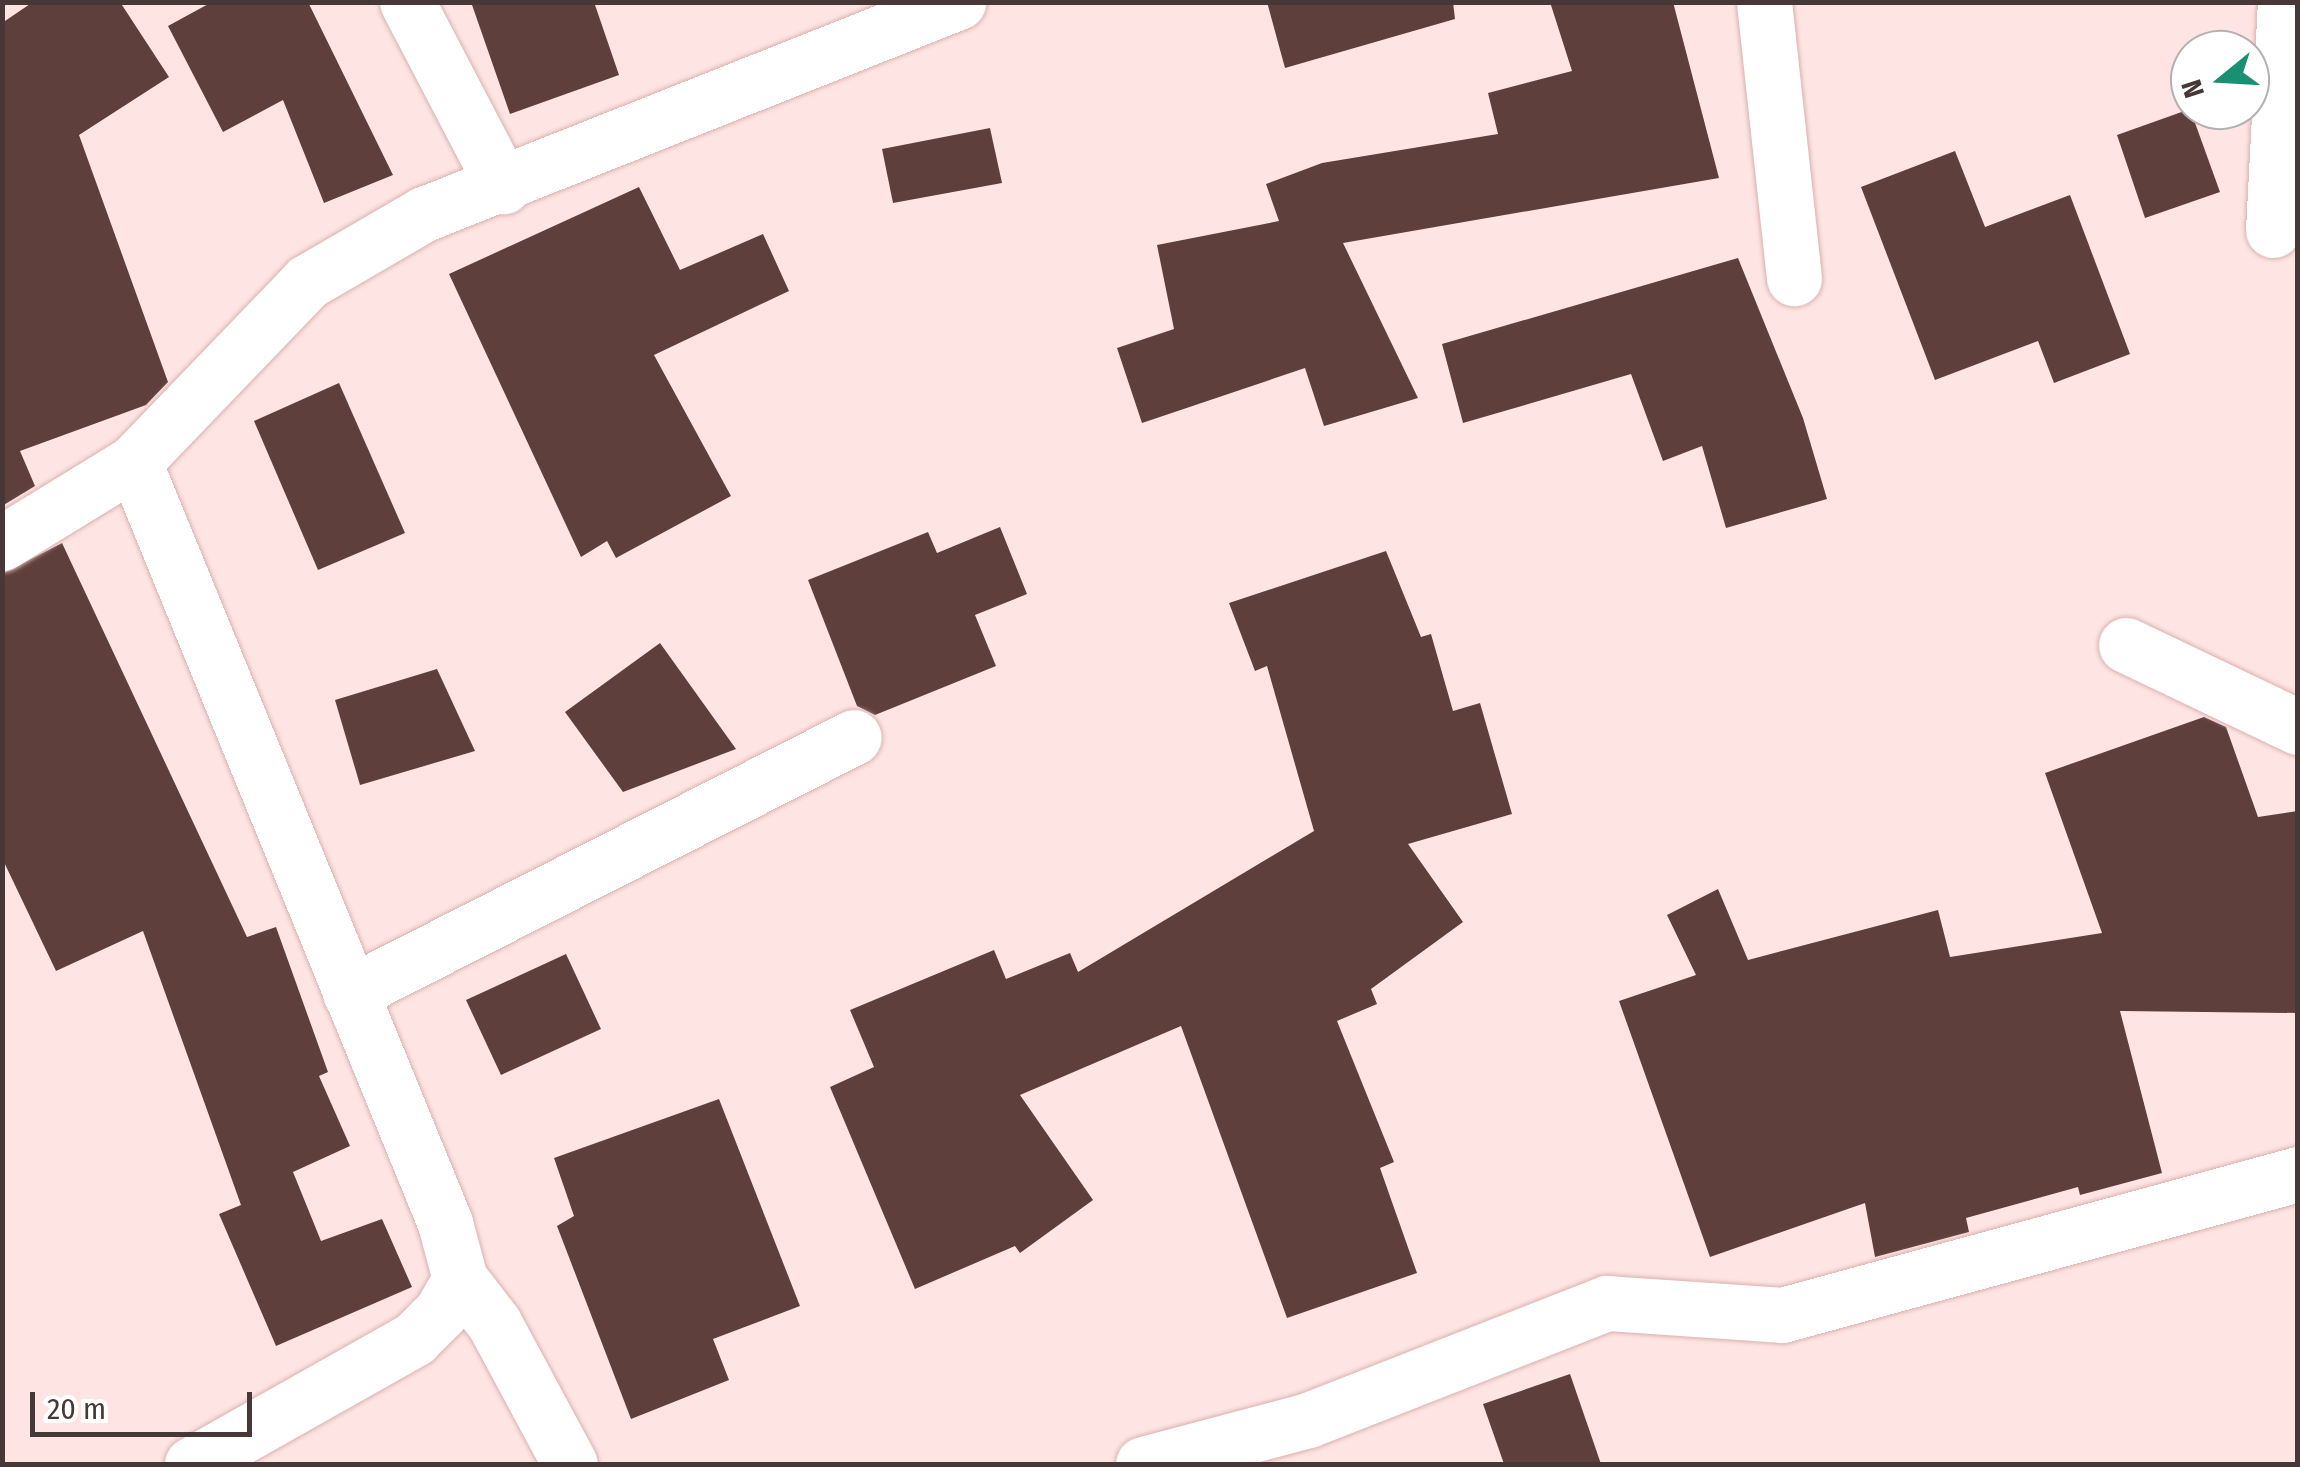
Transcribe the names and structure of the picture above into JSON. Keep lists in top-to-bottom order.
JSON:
{
  "scale_bar": "20 m",
  "north": "left"
}
